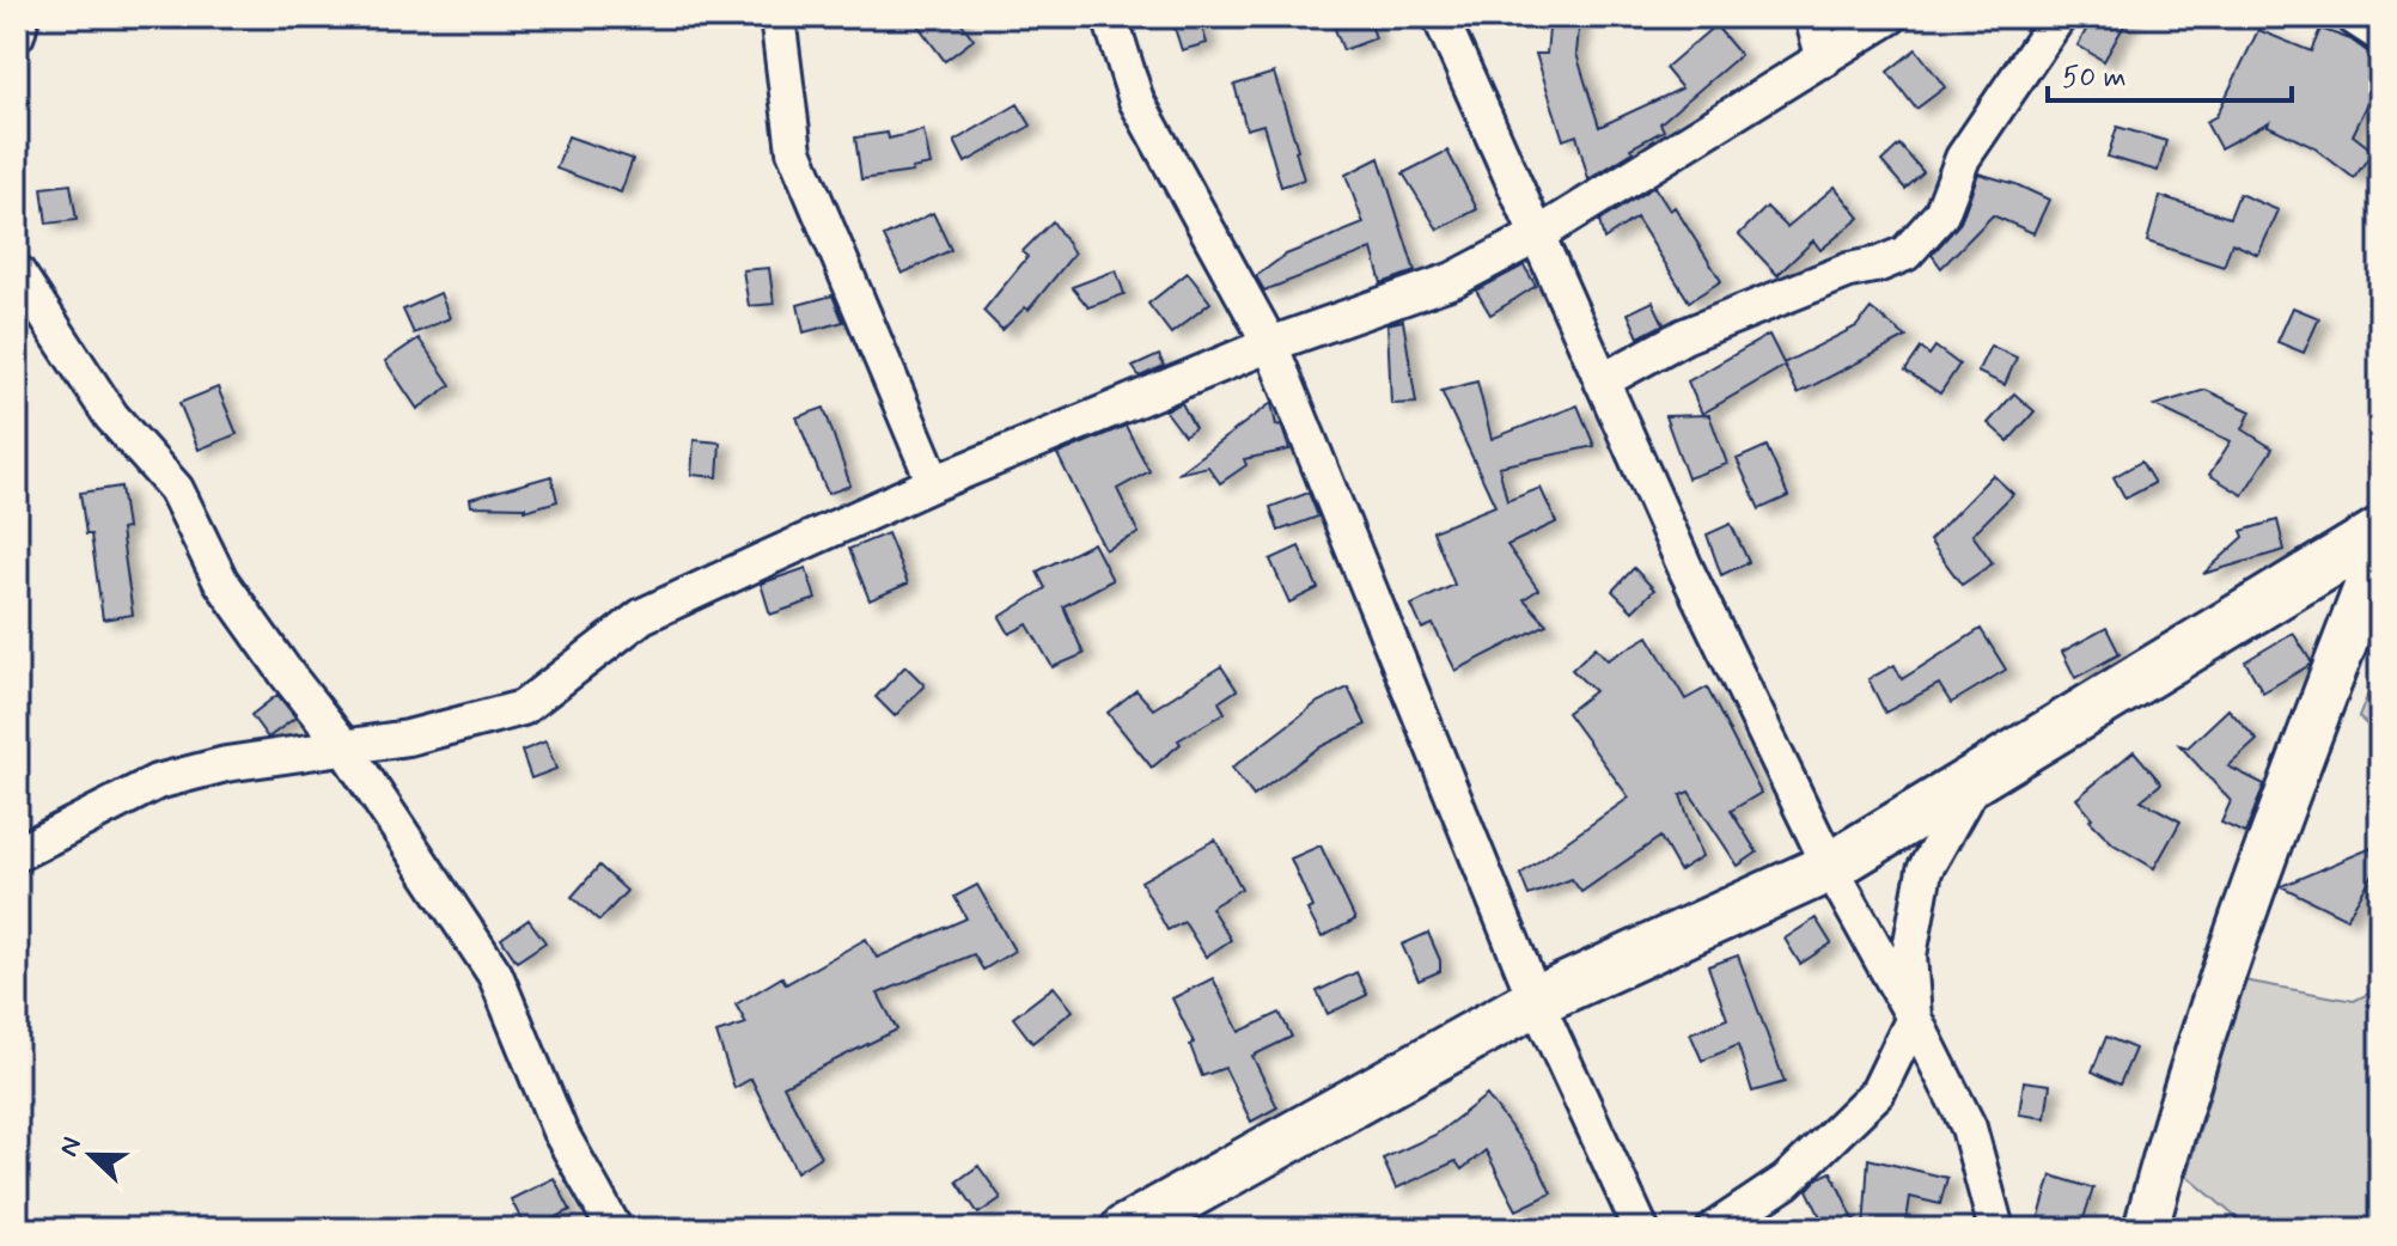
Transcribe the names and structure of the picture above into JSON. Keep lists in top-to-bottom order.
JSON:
{
  "scale_bar": "50 m",
  "north": "left"
}
